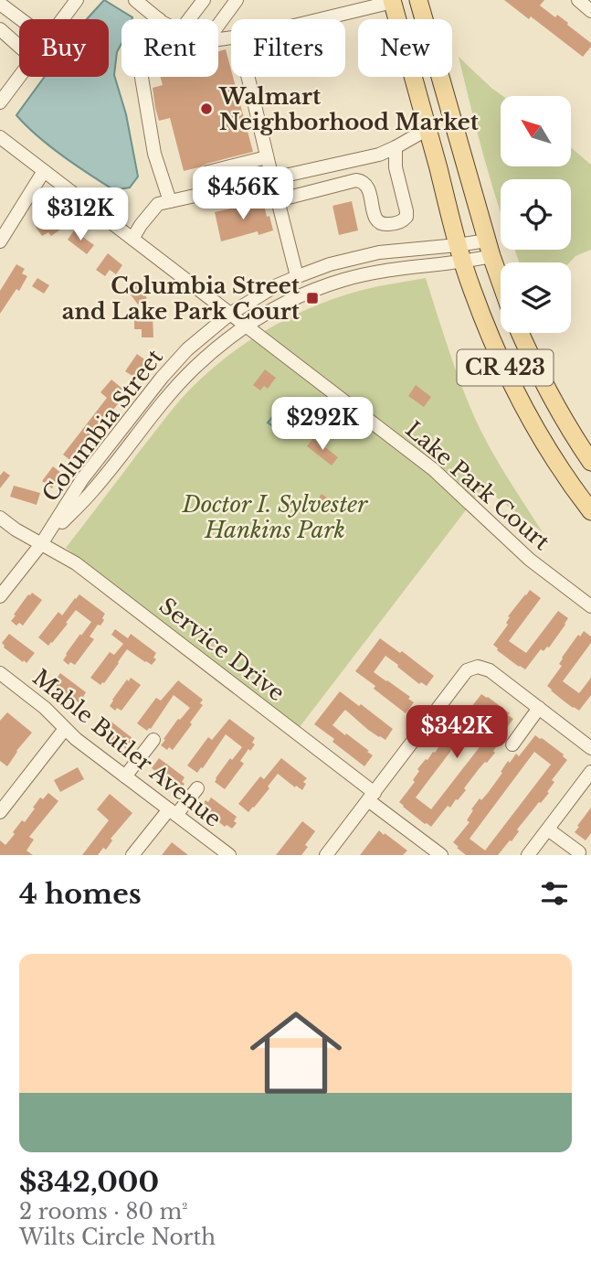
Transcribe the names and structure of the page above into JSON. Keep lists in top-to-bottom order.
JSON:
{
  "streets": {
    "main road": ["CR 423"],
    "street": [
      "Columbia Street",
      "Lake Park Court",
      "Service Drive",
      "Mable Butler Avenue"
    ]
  },
  "crossings": [
    ["CR 423", "Columbia Street"],
    ["Columbia Street", "Lake Park Court"],
    ["Columbia Street", "Service Drive"]
  ],
  "parks": ["Doctor I. Sylvester Hankins Park"],
  "places": {
    "other": ["Walmart Neighborhood Market"],
    "transit": ["Columbia Street and Lake Park Court"]
  },
  "north": "top left",
  "page": {
    "chip": [
      "Buy",
      "Rent",
      "Filters",
      "New"
    ],
    "price": [
      "$456K",
      "$312K",
      "$292K",
      "$342K"
    ],
    "heading": "4 homes",
    "list": [
      {
        "name": "$342,000",
        "note": "2 rooms · 80 m² · Wilts Circle North"
      }
    ]
  }
}
